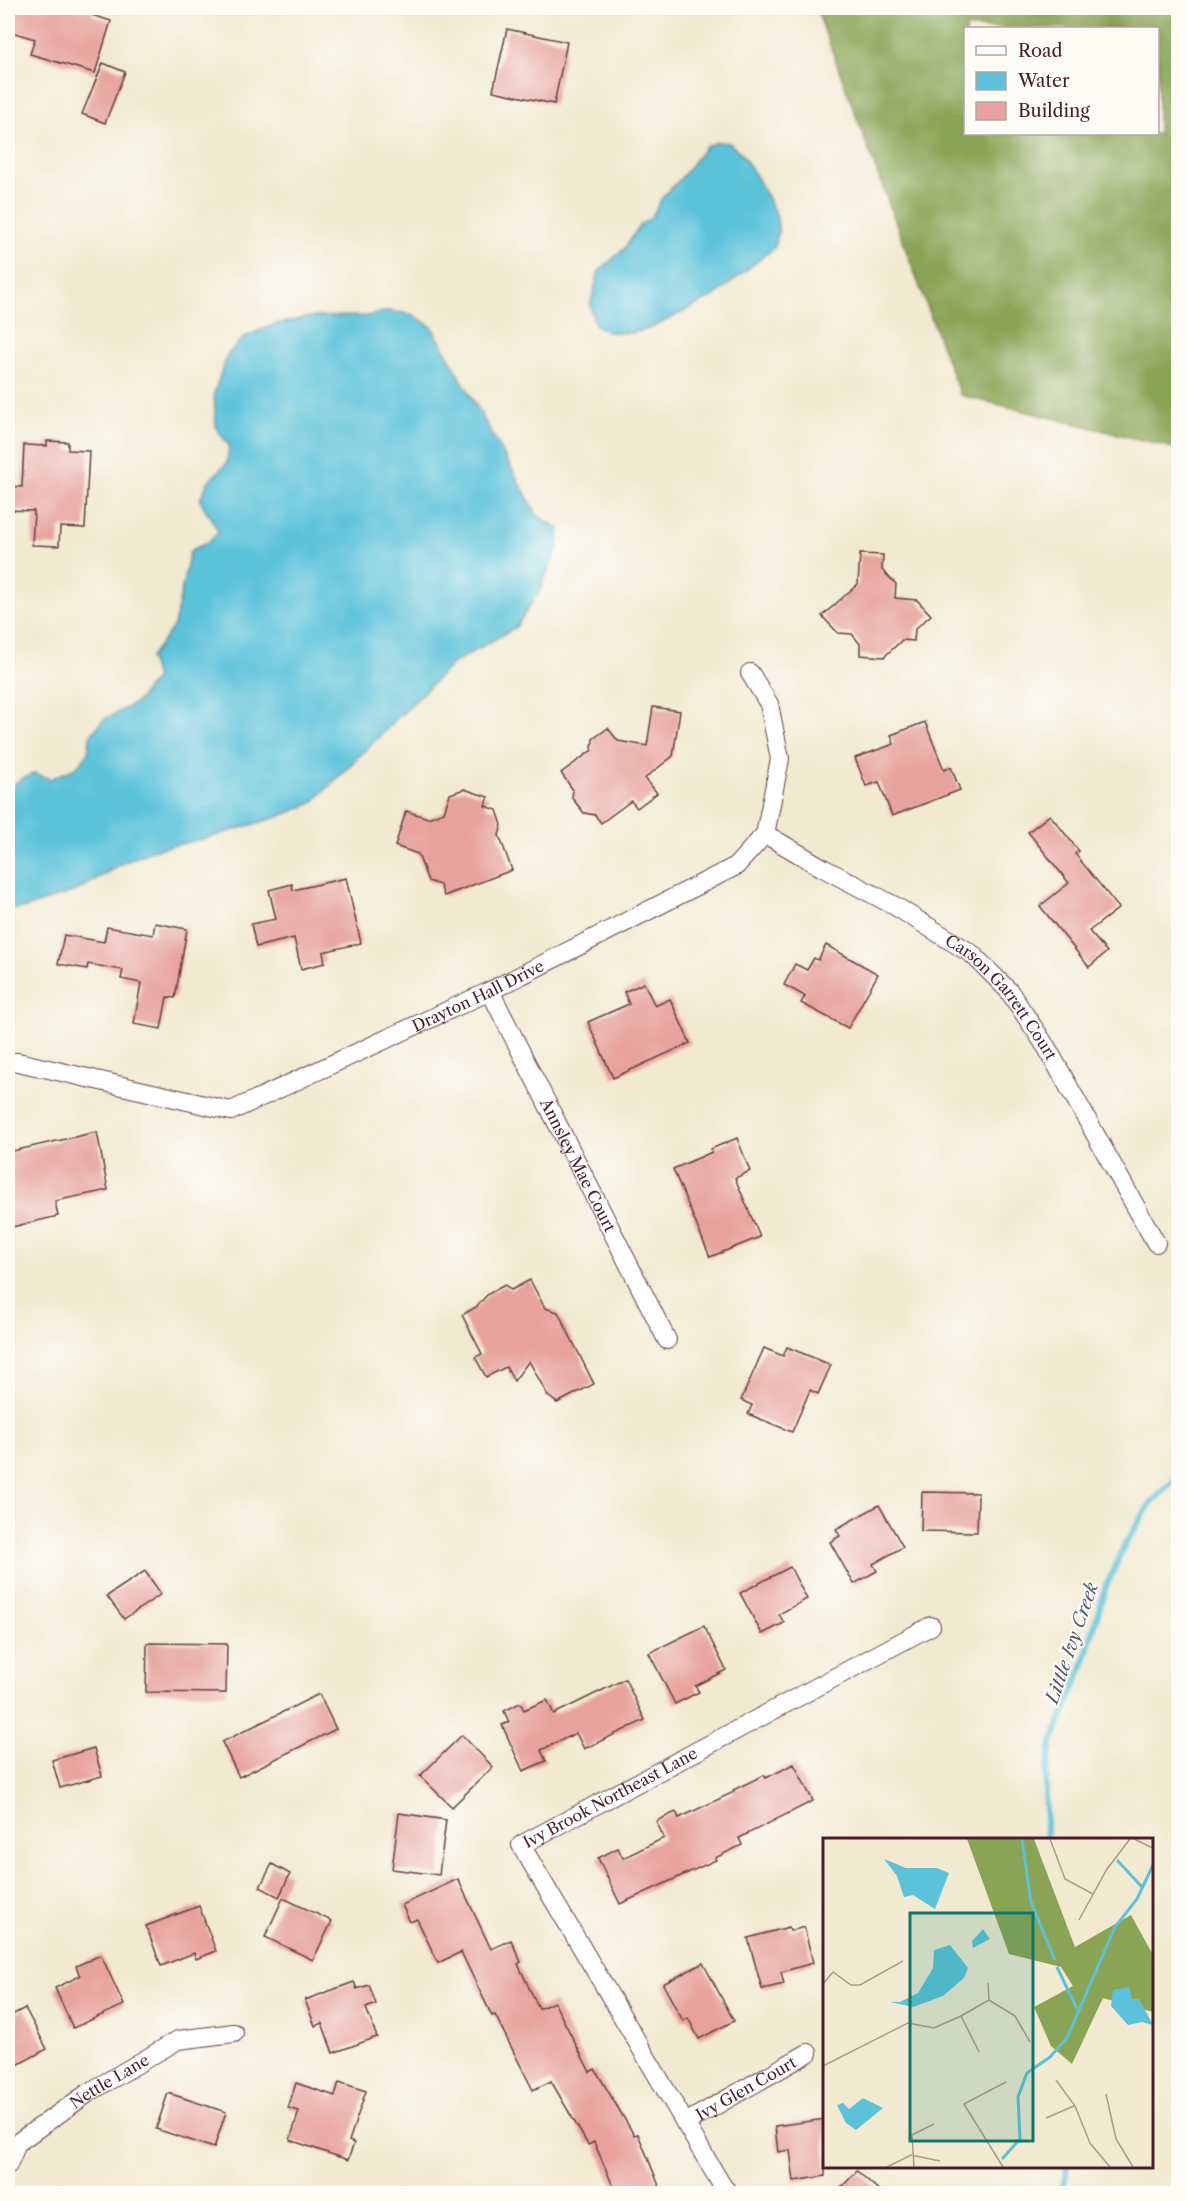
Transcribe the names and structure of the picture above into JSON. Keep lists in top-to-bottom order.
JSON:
{
  "streets": {
    "street": [
      "Drayton Hall Drive",
      "Carson Garrett Court",
      "Annsley Mae Court",
      "Ivy Brook Northeast Lane",
      "Nettle Lane",
      "Ivy Glen Court"
    ]
  },
  "crossings": [
    ["Drayton Hall Drive", "Carson Garrett Court"],
    ["Drayton Hall Drive", "Annsley Mae Court"],
    ["Ivy Brook Northeast Lane", "Ivy Glen Court"]
  ],
  "water": ["Little Ivy Creek"],
  "legend": ["Road", "Water", "Building"]
}
